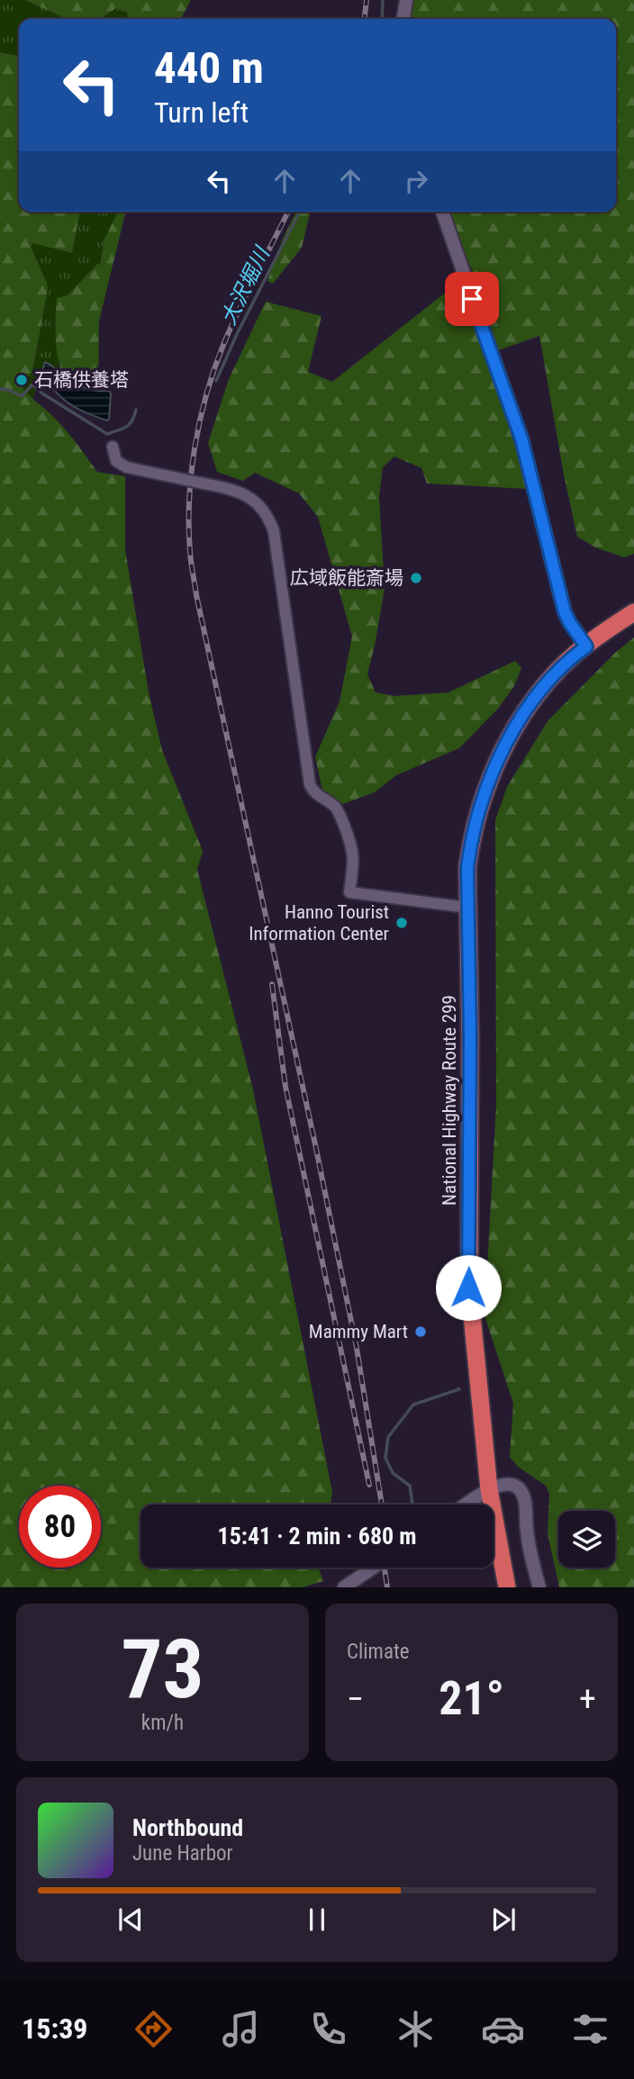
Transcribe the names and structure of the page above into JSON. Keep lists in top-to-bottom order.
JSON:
{
  "streets": {
    "highway": ["National Highway Route 299"]
  },
  "water": ["大沢堀川"],
  "places": [
    "石橋供養塔",
    "広域飯能斎場",
    "Hanno Tourist Information Center",
    "Mammy Mart"
  ],
  "page": {
    "turn": ["440 m", "Turn left"],
    "limit": "80",
    "trip": "15:41 · 2 min · 680 m",
    "tile": [
      ["73", "km/h"],
      "Climate"
    ],
    "heat": ["−", "21°", "+"],
    "song": ["Northbound", "June Harbor"],
    "tabs": "15:39"
  }
}
